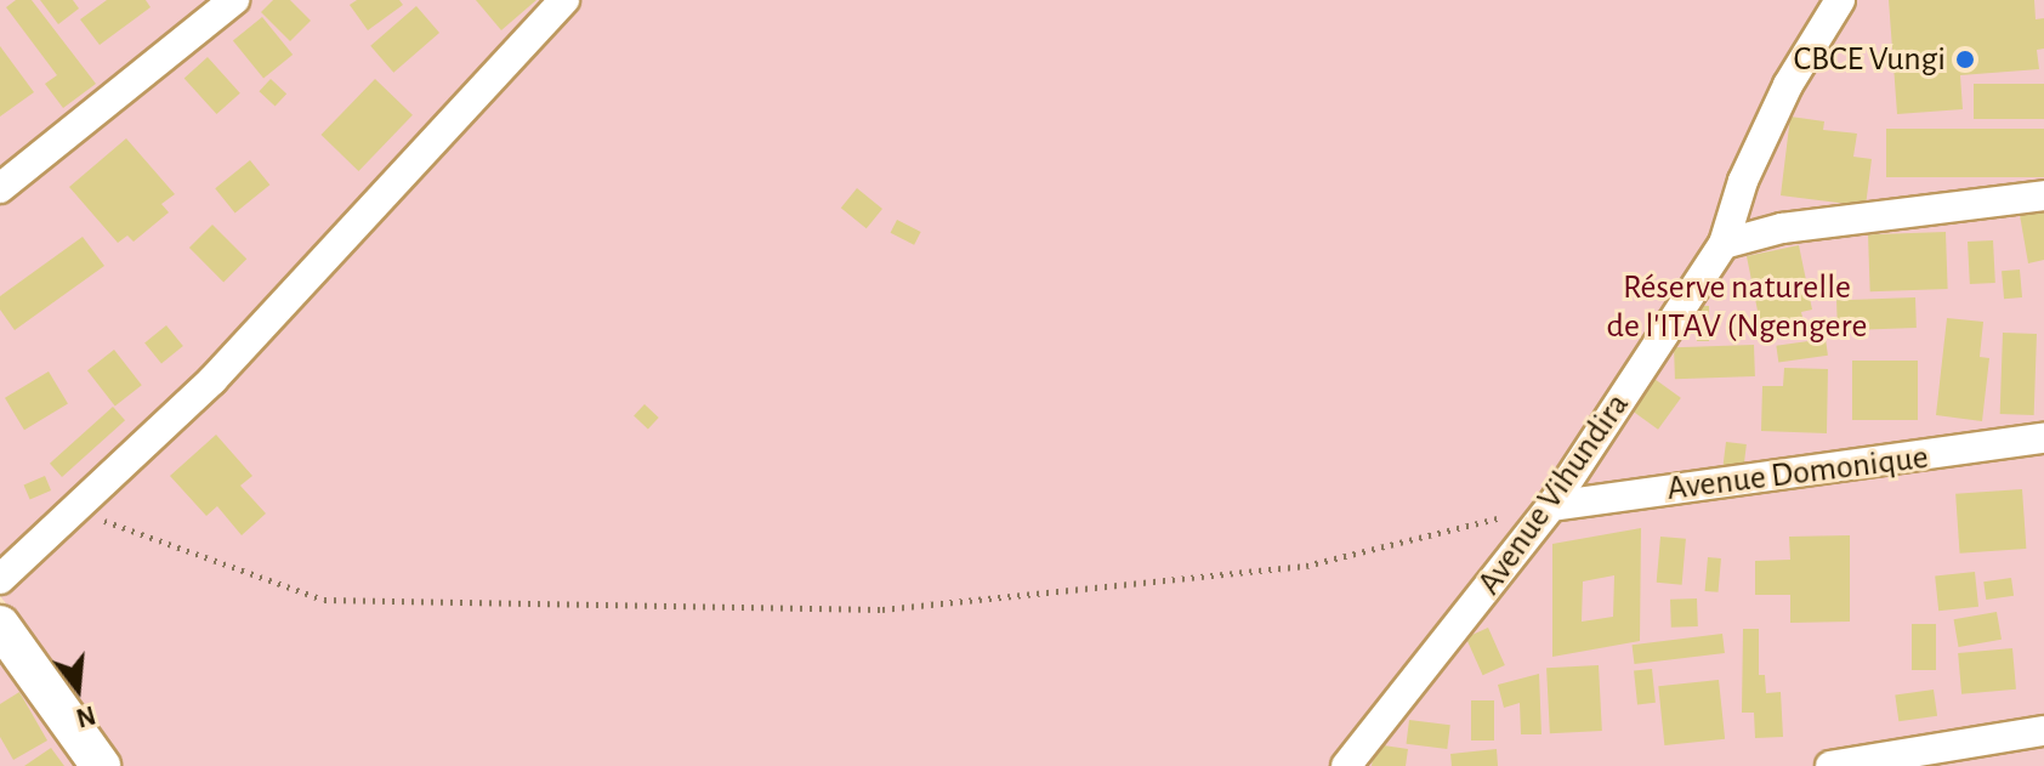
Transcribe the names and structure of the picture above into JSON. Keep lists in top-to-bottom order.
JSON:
{
  "streets": {
    "street": ["Avenue Domonique", "Avenue Vihundira"]
  },
  "crossings": [
    ["Avenue Domonique", "Avenue Vihundira"]
  ],
  "parks": ["Réserve naturelle de l'ITAV (Ngengere"],
  "places": ["CBCE Vungi"],
  "north": "bottom"
}
